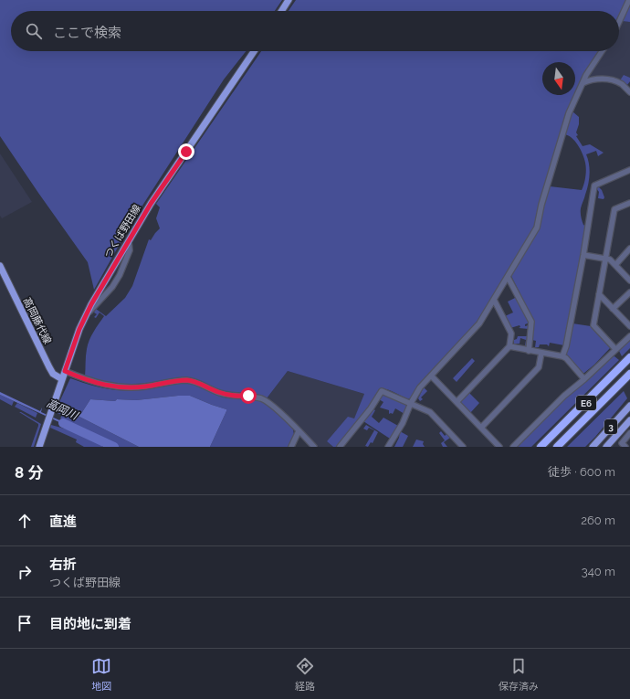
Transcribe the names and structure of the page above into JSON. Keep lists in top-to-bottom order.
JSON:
{
  "streets": {
    "highway": ["E6"],
    "main road": ["つくば野田線", "高岡藤代線", "3"]
  },
  "crossings": [
    ["つくば野田線", "高岡藤代線"]
  ],
  "water": ["高岡川"],
  "north": "bottom",
  "page": {
    "search": "ここで検索",
    "heading": ["8 分", "徒歩 · 600 m"],
    "list": [
      ["直進", "260 m"],
      ["右折", "つくば野田線", "340 m"],
      "目的地に到着"
    ],
    "nav": ["地図", "経路", "保存済み"]
  }
}
